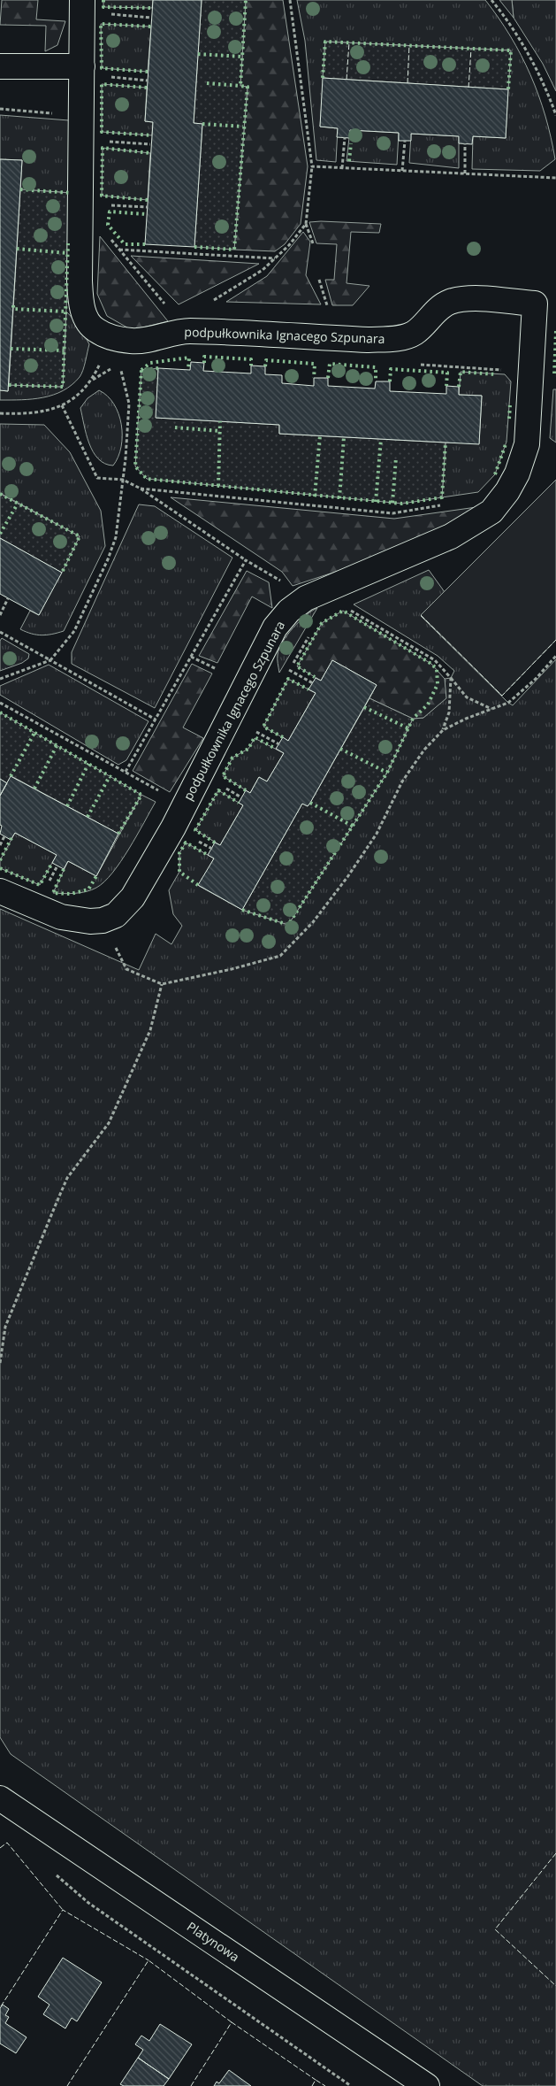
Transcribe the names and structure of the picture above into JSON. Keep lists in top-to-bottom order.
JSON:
{
  "streets": {
    "street": ["podpułkownika Ignacego Szpunara", "Platynowa"]
  }
}
